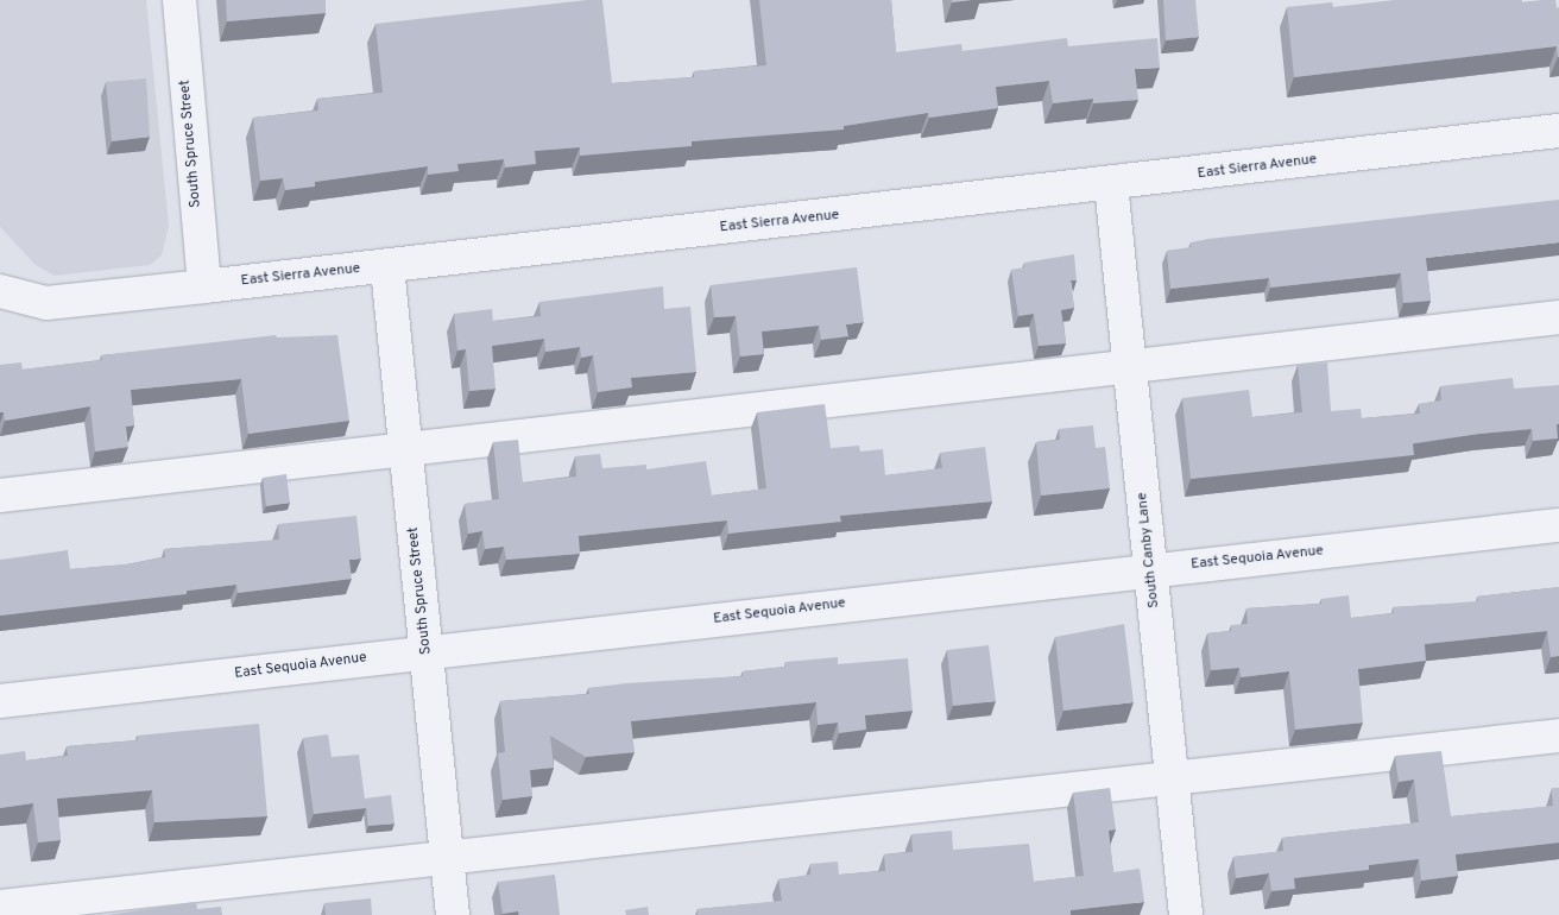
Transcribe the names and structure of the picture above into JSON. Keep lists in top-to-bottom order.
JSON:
{
  "streets": {
    "street": [
      "South Spruce Street",
      "East Sierra Avenue",
      "South Canby Lane",
      "East Sequoia Avenue"
    ]
  },
  "crossings": [
    ["South Spruce Street", "East Sierra Avenue"],
    ["South Spruce Street", "East Sequoia Avenue"],
    ["East Sierra Avenue", "South Canby Lane"],
    ["South Canby Lane", "East Sequoia Avenue"]
  ]
}
